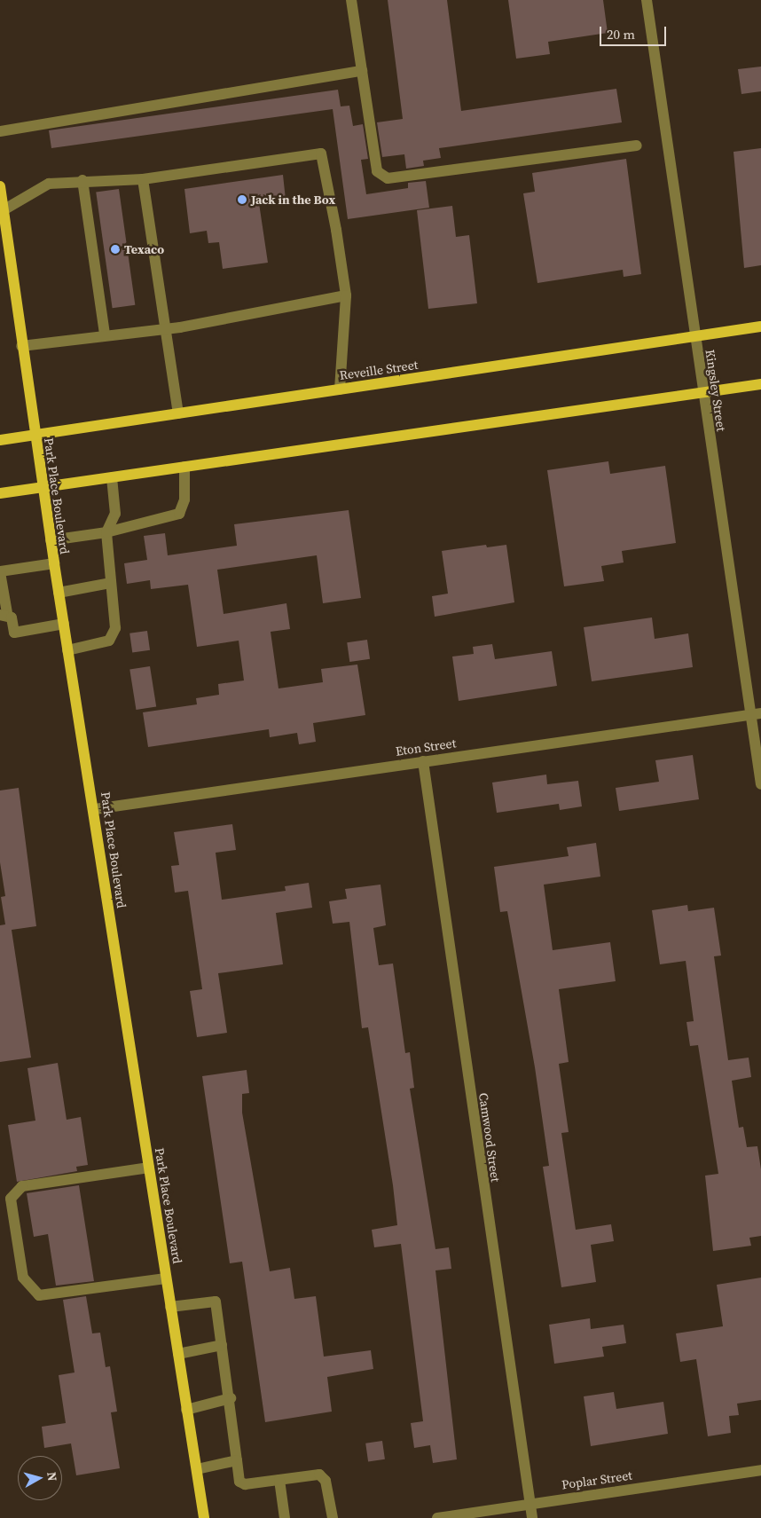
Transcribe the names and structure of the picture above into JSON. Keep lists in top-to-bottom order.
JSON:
{
  "streets": {
    "main road": ["Reveille Street", "Park Place Boulevard"],
    "street": [
      "Kingsley Street",
      "Eton Street",
      "Camwood Street",
      "Poplar Street"
    ]
  },
  "crossings": [
    ["Reveille Street", "Kingsley Street"],
    ["Reveille Street", "Park Place Boulevard"],
    ["Kingsley Street", "Eton Street"],
    ["Park Place Boulevard", "Eton Street"],
    ["Eton Street", "Camwood Street"],
    ["Camwood Street", "Poplar Street"]
  ],
  "places": ["Jack in the Box", "Texaco"],
  "scale_bar": "20 m",
  "north": "right"
}
